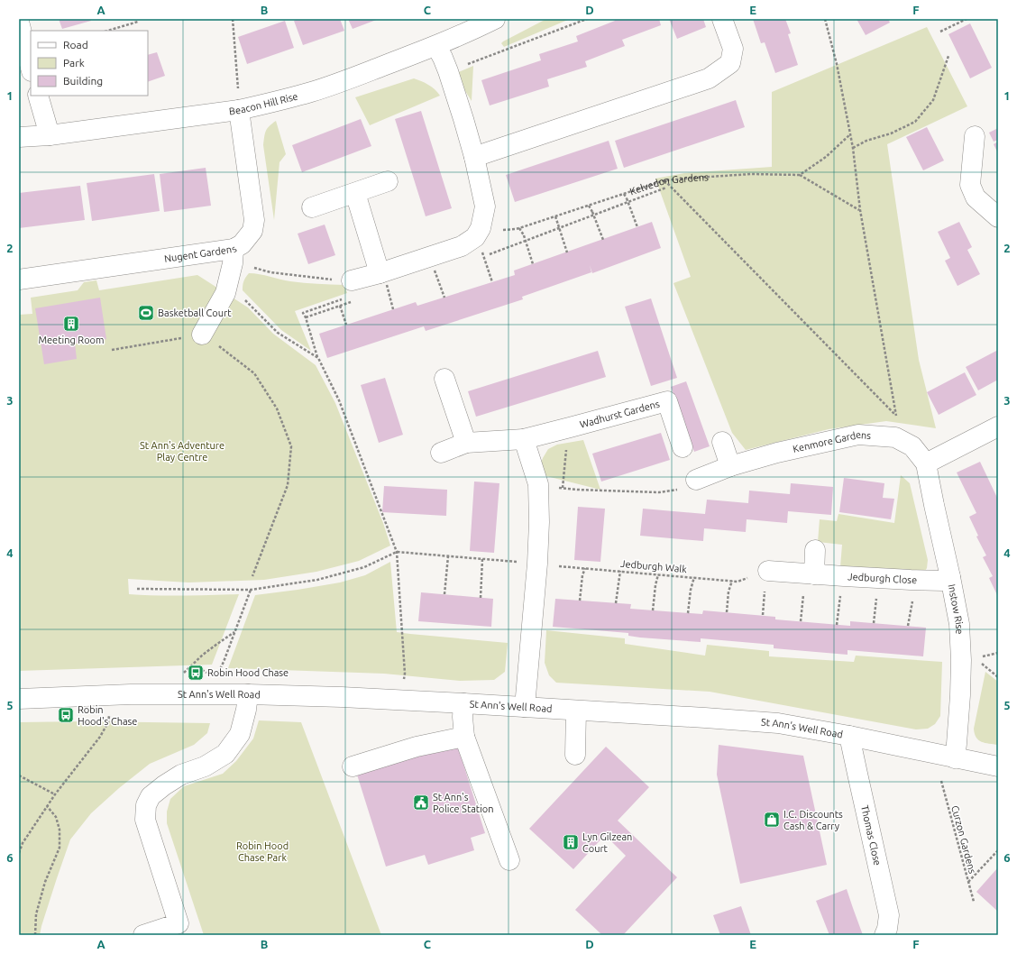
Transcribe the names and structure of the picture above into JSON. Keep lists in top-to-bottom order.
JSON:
{
  "streets": {
    "street": [
      "Beacon Hill Rise",
      "Nugent Gardens",
      "Wadhurst Gardens",
      "Kenmore Gardens",
      "Jedburgh Close",
      "Instow Rise",
      "St Ann's Well Road",
      "Thomas Close"
    ],
    "path": ["Kelvedon Gardens", "Jedburgh Walk", "Curzon Gardens"]
  },
  "crossings": [
    ["Beacon Hill Rise", "Nugent Gardens"],
    ["Kenmore Gardens", "Instow Rise"],
    ["Jedburgh Walk", "Jedburgh Close"],
    ["Jedburgh Close", "Instow Rise"],
    ["Instow Rise", "St Ann's Well Road"],
    ["St Ann's Well Road", "Thomas Close"]
  ],
  "parks": ["St Ann's Adventure Play Centre", "Robin Hood Chase Park"],
  "places": {
    "sports": ["Basketball Court"],
    "building": ["Meeting Room", "Lyn Gilzean Court"],
    "bus stop": ["Robin Hood Chase", "Robin Hood's Chase"],
    "public building": ["St Ann's Police Station"],
    "shop": ["I.C. Discounts Cash & Carry"]
  },
  "legend": ["Road", "Park", "Building"],
  "grid": {
    "columns": [
      "A",
      "B",
      "C",
      "D",
      "E",
      "F"
    ],
    "rows": [
      "1",
      "2",
      "3",
      "4",
      "5",
      "6"
    ]
  }
}
